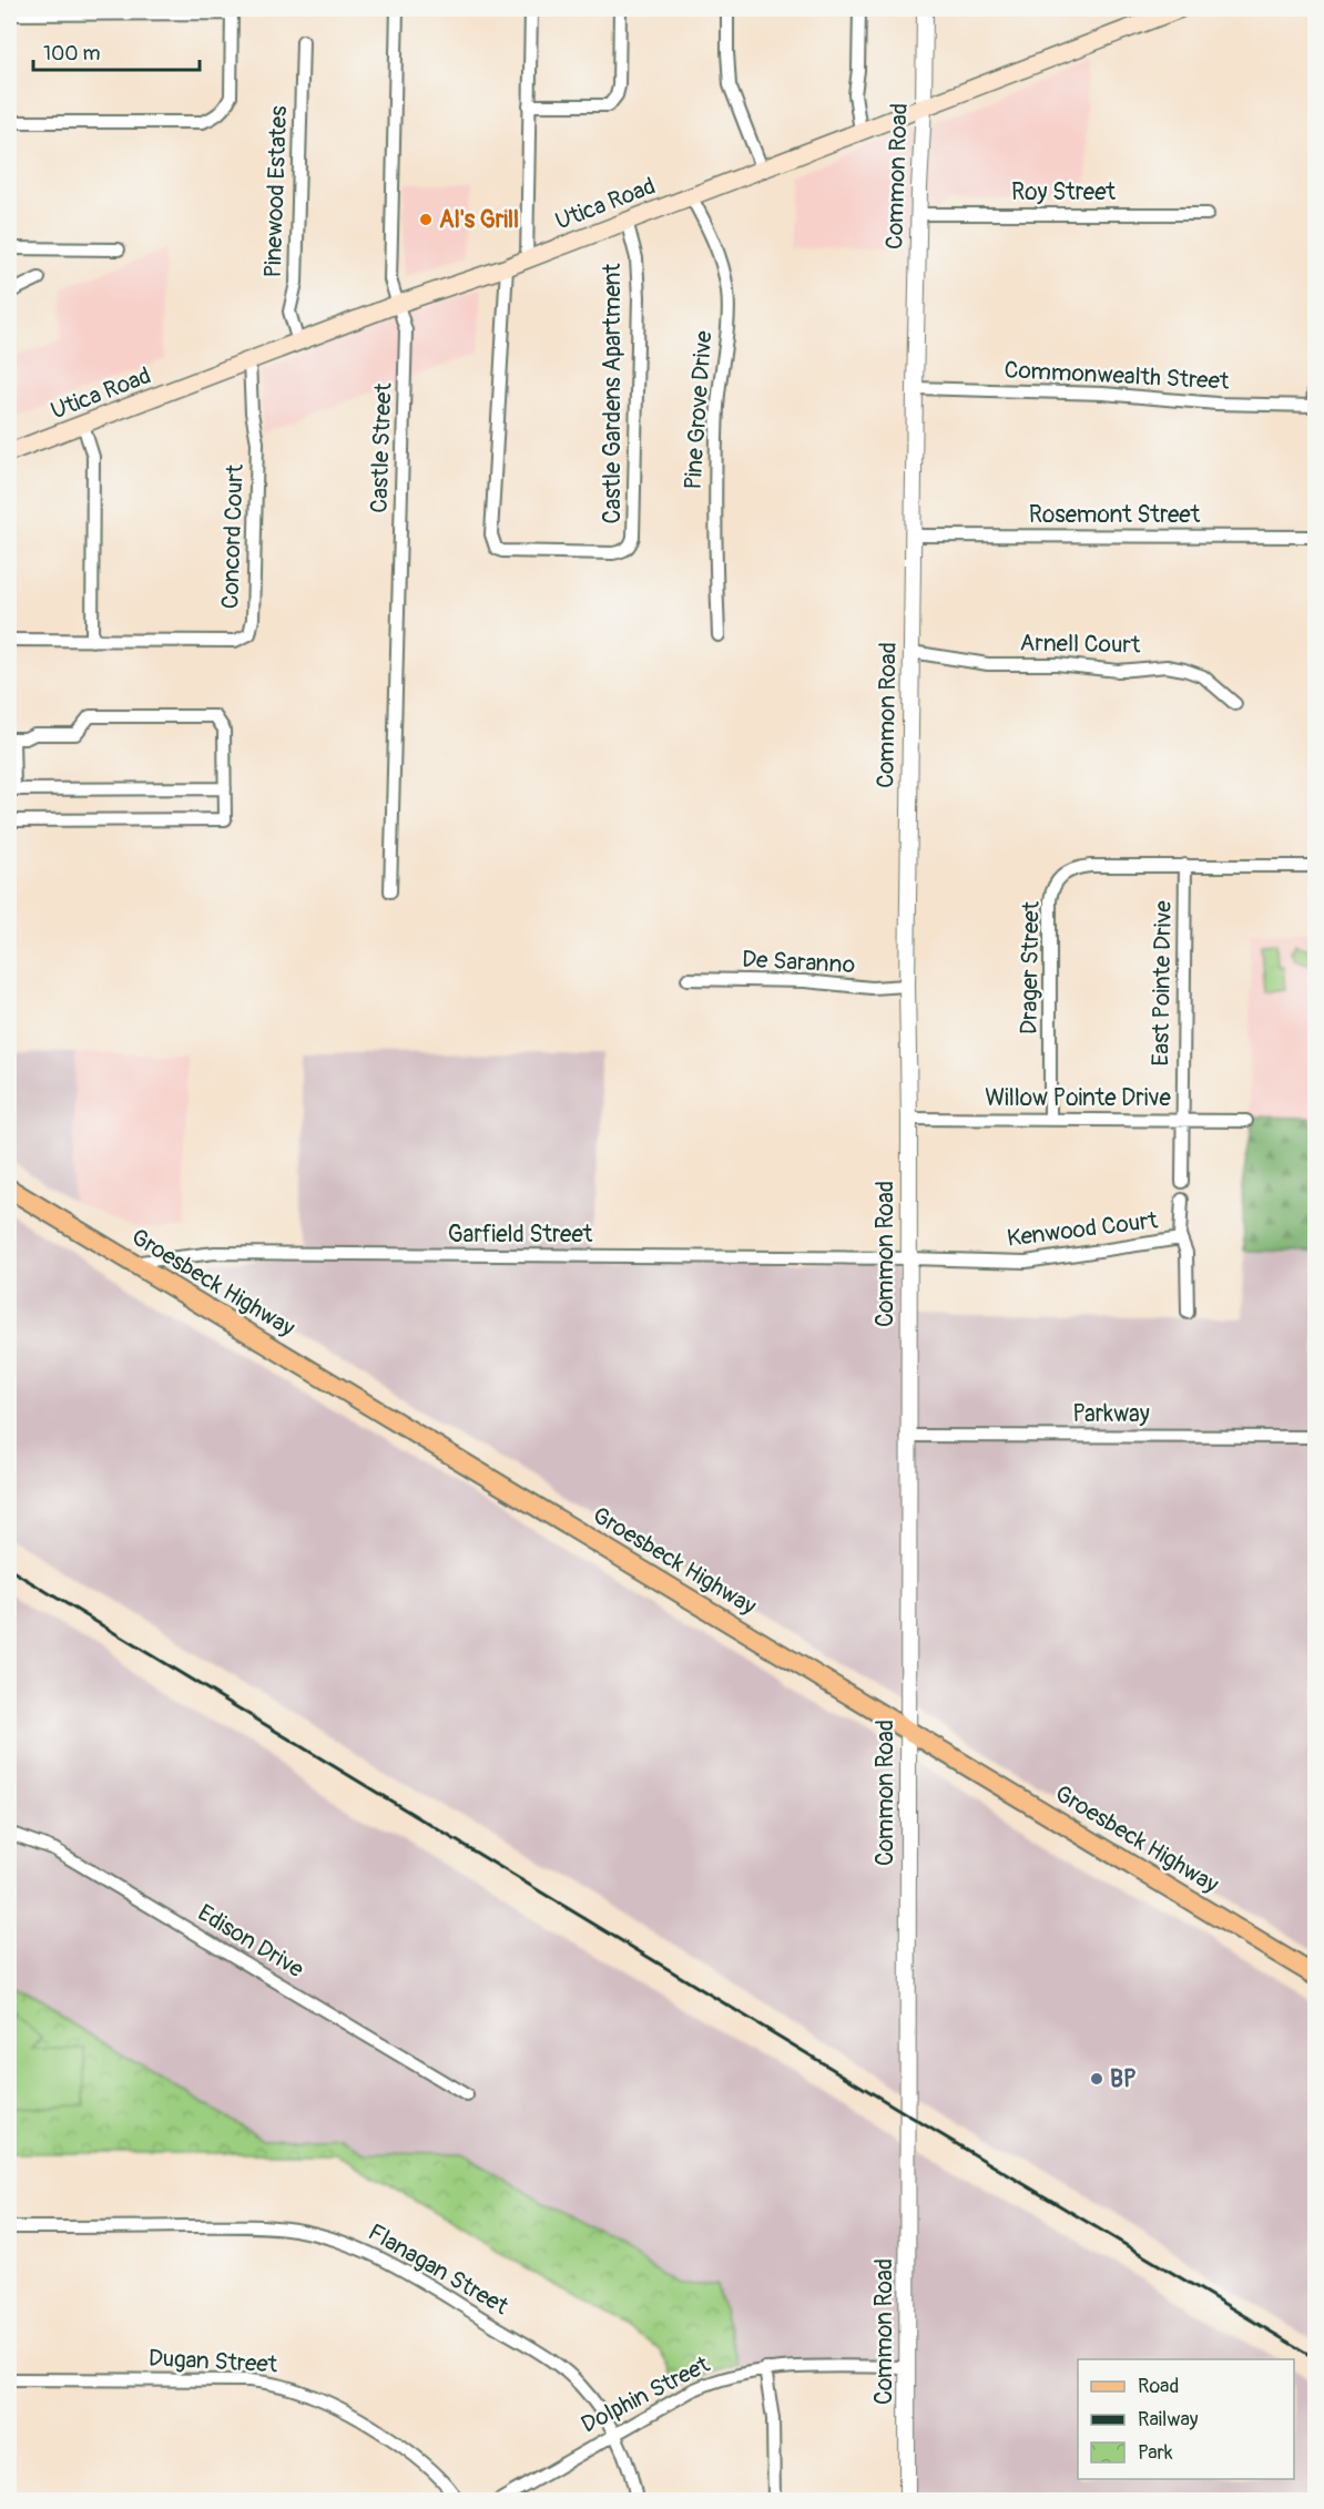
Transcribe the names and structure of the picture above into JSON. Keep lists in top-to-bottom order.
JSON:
{
  "streets": {
    "main road": ["Utica Road", "Groesbeck Highway"],
    "street": [
      "Common Road",
      "Pinewood Estates",
      "Roy Street",
      "Commonwealth Street",
      "Castle Gardens Apartment",
      "Pine Grove Drive",
      "Castle Street",
      "Rosemont Street",
      "Concord Court",
      "Arnell Court",
      "De Saranno",
      "Drager Street",
      "East Pointe Drive",
      "Willow Pointe Drive",
      "Kenwood Court",
      "Garfield Street",
      "Parkway",
      "Edison Drive",
      "Flanagan Street",
      "Dugan Street",
      "Dolphin Street"
    ]
  },
  "crossings": [
    ["Common Road", "Roy Street"],
    ["Common Road", "Utica Road"],
    ["Common Road", "Commonwealth Street"],
    ["Common Road", "Rosemont Street"],
    ["Common Road", "Arnell Court"],
    ["Common Road", "De Saranno"],
    ["Common Road", "Willow Pointe Drive"],
    ["Common Road", "Kenwood Court"],
    ["Common Road", "Garfield Street"],
    ["Common Road", "Groesbeck Highway"],
    ["Common Road", "Parkway"],
    ["Common Road", "Dolphin Street"],
    ["Pinewood Estates", "Utica Road"],
    ["Utica Road", "Castle Gardens Apartment"],
    ["Utica Road", "Pine Grove Drive"],
    ["Utica Road", "Castle Street"],
    ["Utica Road", "Concord Court"],
    ["Drager Street", "East Pointe Drive"],
    ["Drager Street", "Willow Pointe Drive"],
    ["East Pointe Drive", "Willow Pointe Drive"],
    ["Kenwood Court", "Garfield Street"],
    ["Garfield Street", "Groesbeck Highway"],
    ["Flanagan Street", "Dolphin Street"]
  ],
  "places": ["Al's Grill", "BP"],
  "legend": ["Road", "Railway", "Park"],
  "scale_bar": "100 m"
}
